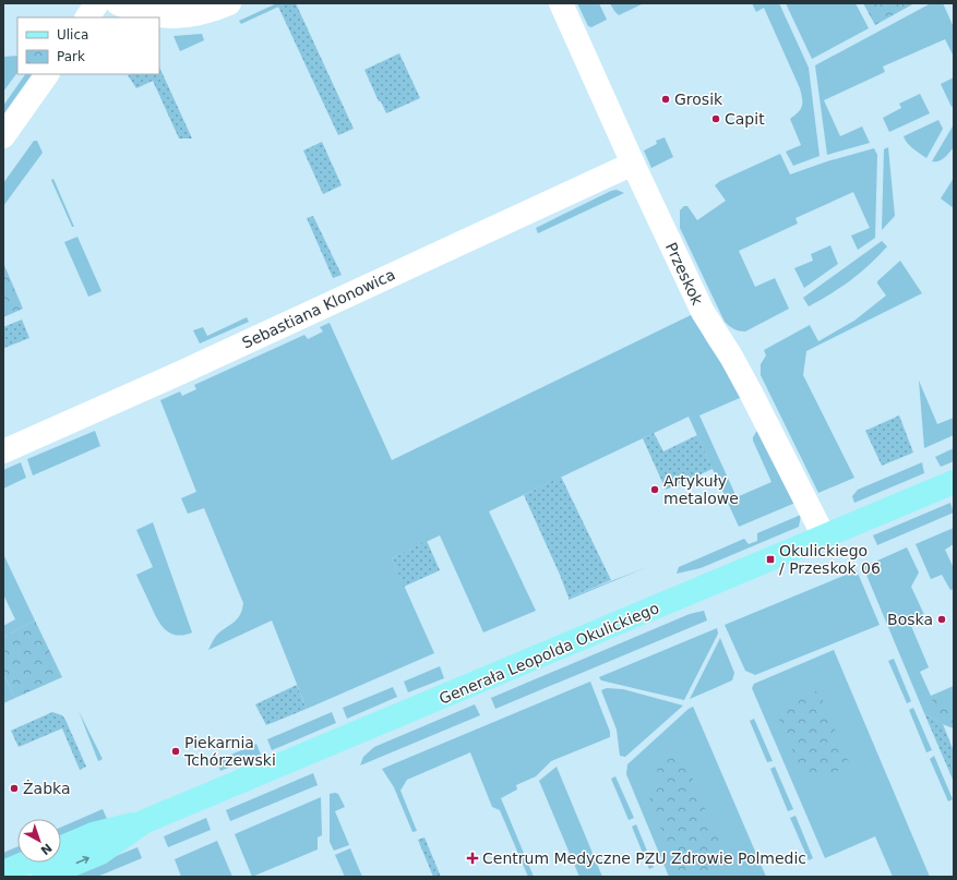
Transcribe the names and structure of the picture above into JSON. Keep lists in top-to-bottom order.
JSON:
{
  "streets": {
    "main road": ["Generała Leopolda Okulickiego"],
    "street": ["Przeskok", "Sebastiana Klonowica"]
  },
  "crossings": [
    ["Przeskok", "Sebastiana Klonowica"],
    ["Przeskok", "Generała Leopolda Okulickiego"]
  ],
  "places": {
    "other": [
      "Grosik",
      "Capit",
      "Artykuły metalowe",
      "Boska",
      "Piekarnia Tchórzewski",
      "Żabka"
    ],
    "transit": ["Okulickiego / Przeskok 06"],
    "health": ["Centrum Medyczne PZU Zdrowie Polmedic"]
  },
  "legend": ["Ulica", "Park"],
  "north": "bottom right"
}
